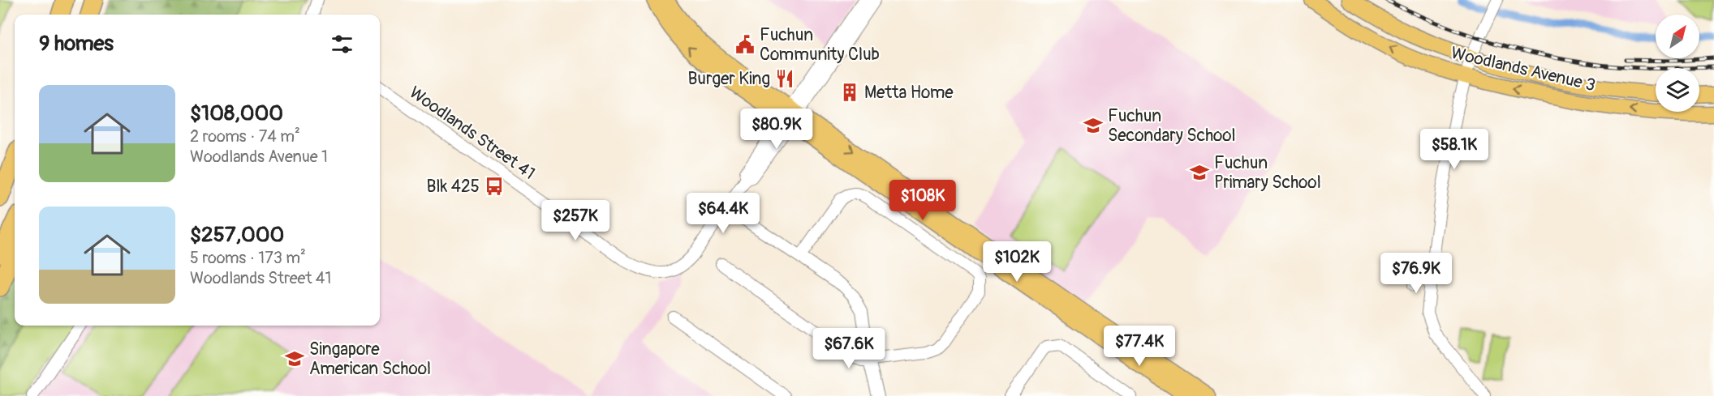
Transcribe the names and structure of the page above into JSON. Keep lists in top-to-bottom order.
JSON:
{
  "streets": {
    "main road": ["Woodlands Avenue 3"],
    "street": ["Woodlands Street 41"]
  },
  "places": {
    "public building": ["Fuchun Community Club"],
    "restaurant": ["Burger King"],
    "building": ["Metta Home"],
    "school or university": ["Fuchun Secondary School", "Fuchun Primary School", "Singapore American School"],
    "bus stop": ["Blk 425"]
  },
  "north": "top right",
  "page": {
    "heading": "9 homes",
    "list": [
      {
        "name": "$108,000",
        "note": "2 rooms · 74 m² · Woodlands Avenue 1"
      },
      {
        "name": "$257,000",
        "note": "5 rooms · 173 m² · Woodlands Street 41"
      }
    ],
    "price": [
      "$80.9K",
      "$58.1K",
      "$108K",
      "$64.4K",
      "$257K",
      "$102K",
      "$76.9K",
      "$77.4K",
      "$67.6K"
    ]
  }
}
